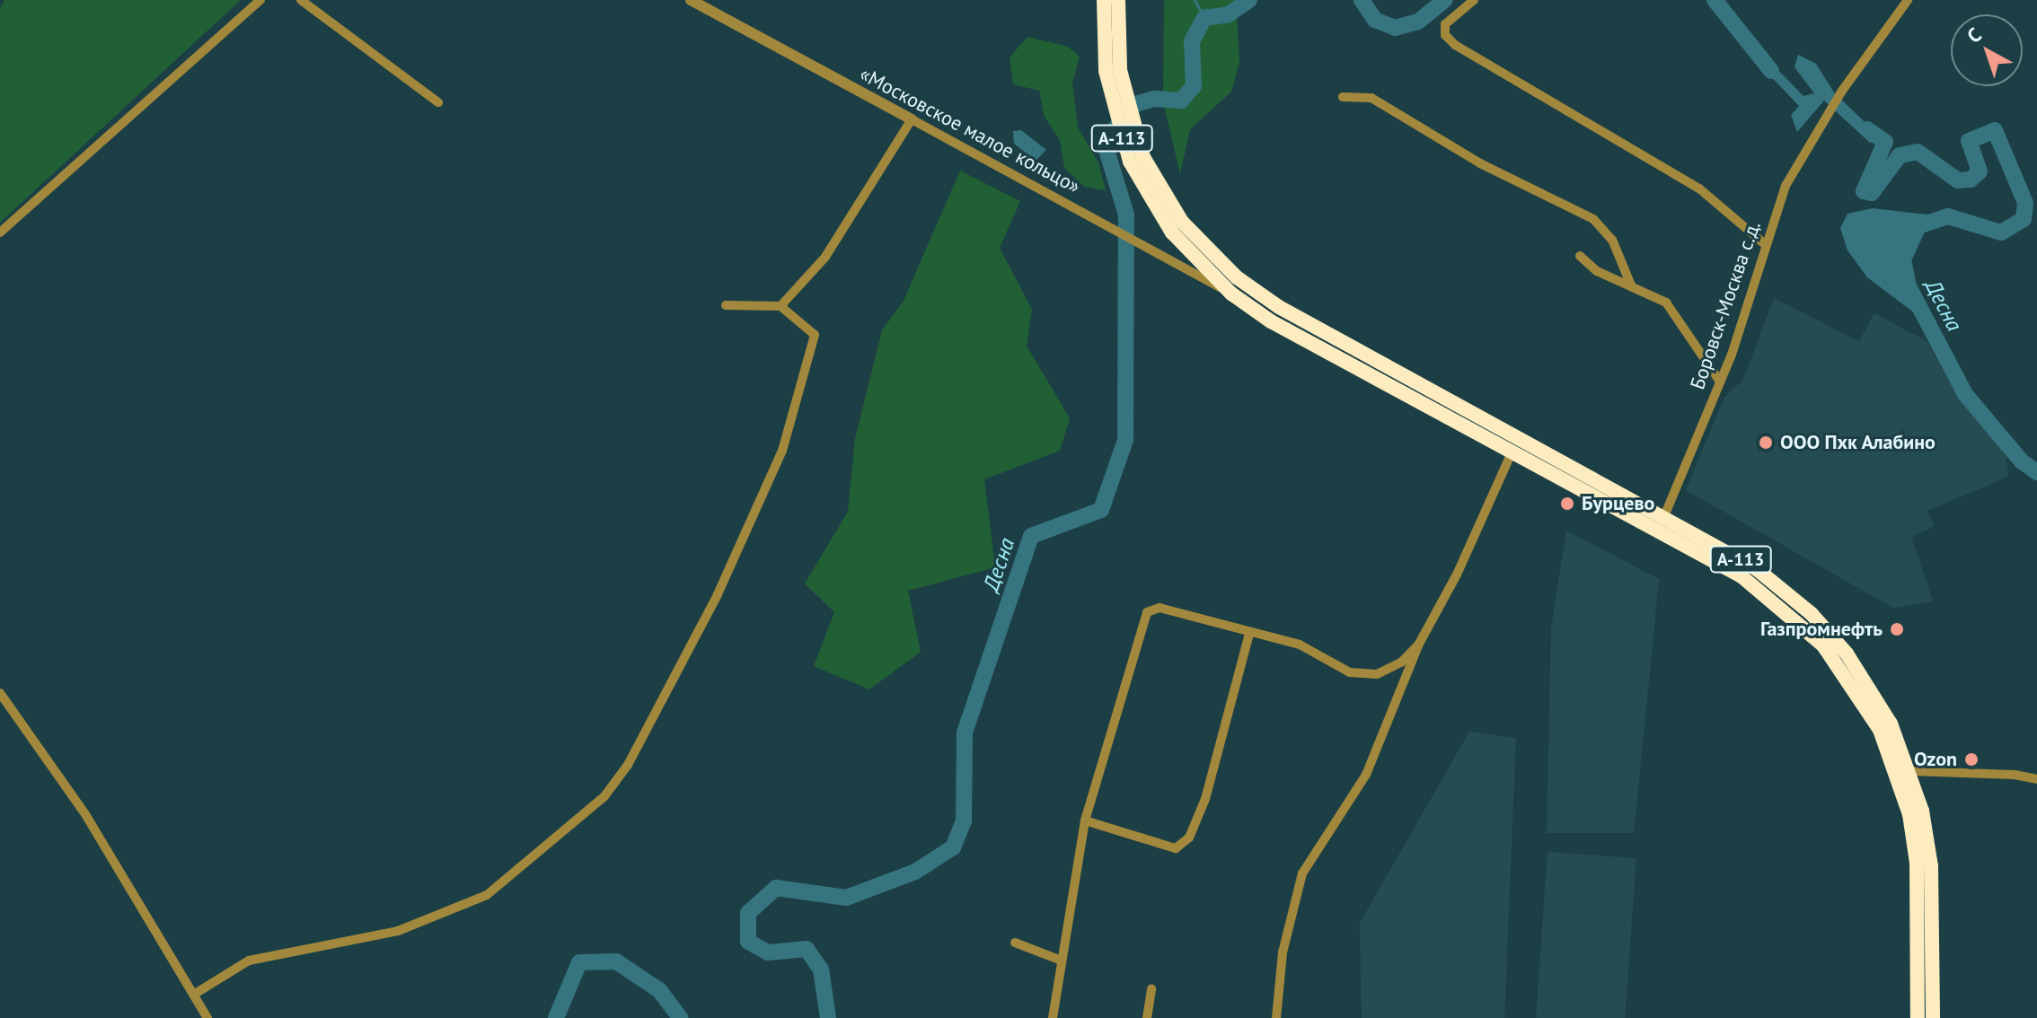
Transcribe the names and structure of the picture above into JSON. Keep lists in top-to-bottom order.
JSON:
{
  "streets": {
    "highway": ["А-113"],
    "street": ["«Московское малое кольцо»", "Боровск-Москва с.д."]
  },
  "crossings": [
    ["«Московское малое кольцо»", "А-113"],
    ["А-113", "Боровск-Москва с.д."]
  ],
  "water": ["Десна"],
  "places": [
    "ООО Пхк Алабино",
    "Бурцево",
    "Газпромнефть",
    "Ozon"
  ],
  "north": "top left"
}
